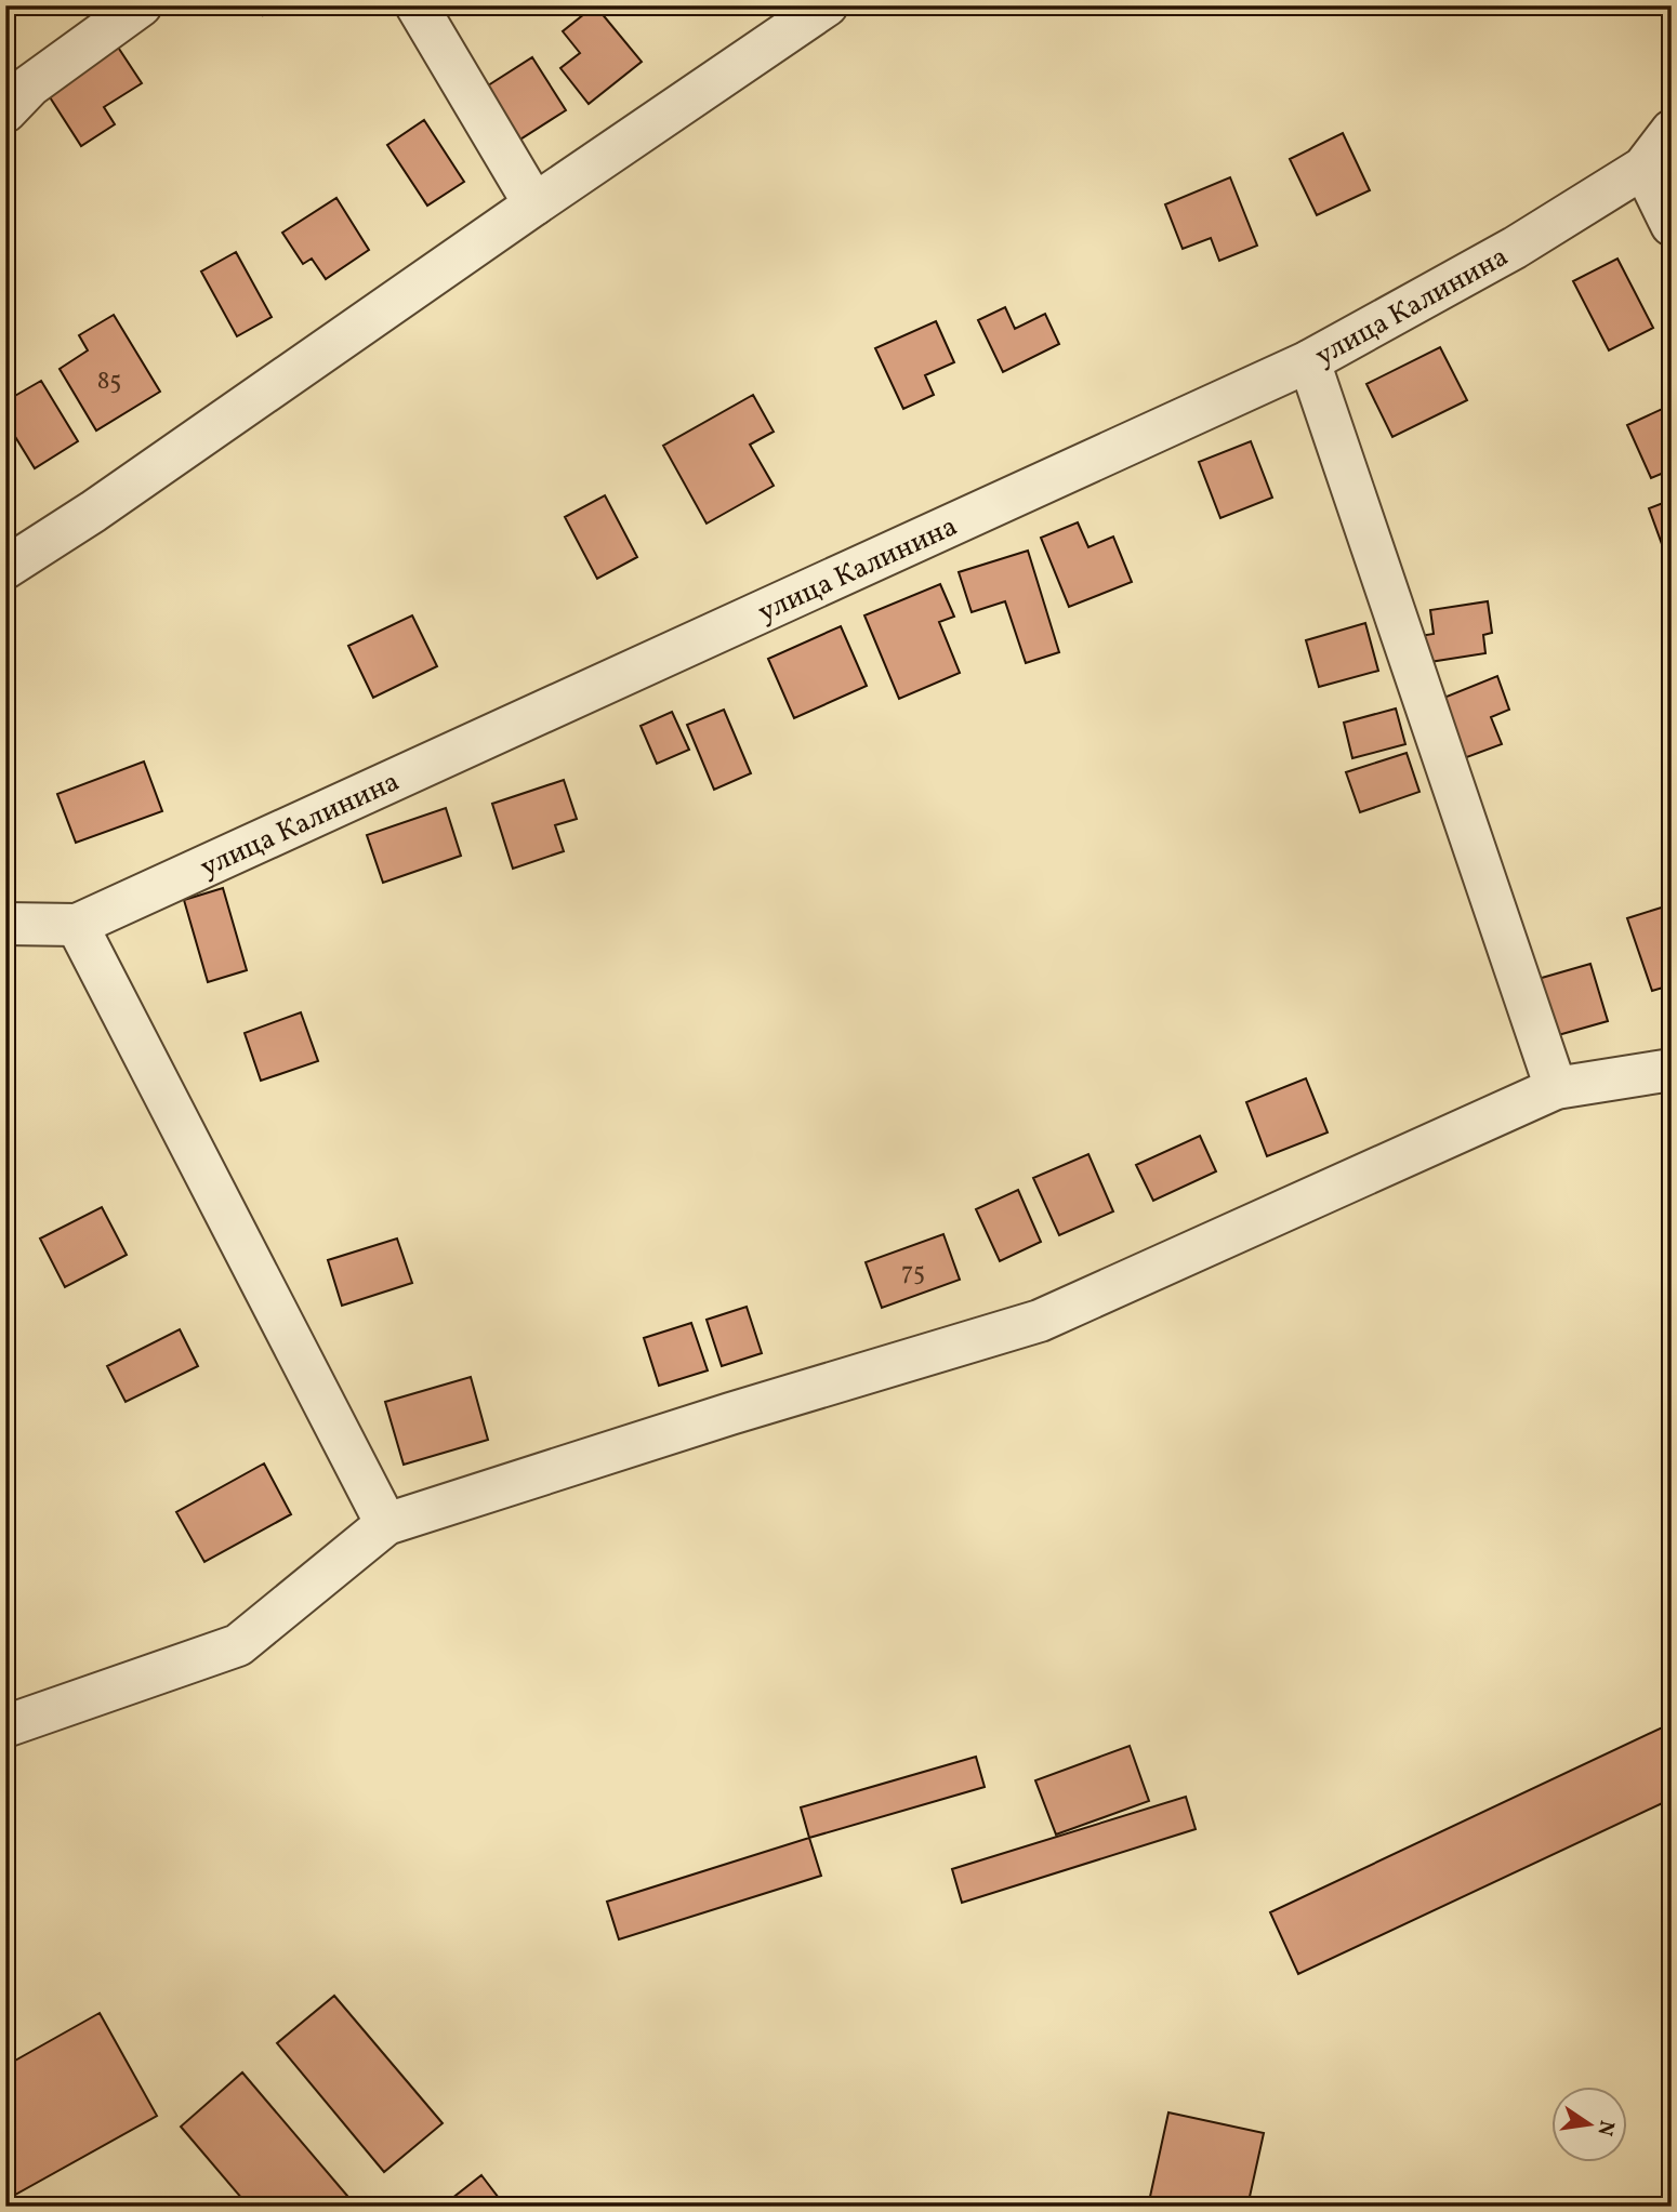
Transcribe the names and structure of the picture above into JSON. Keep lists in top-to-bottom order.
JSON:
{
  "streets": {
    "street": ["улица Калинина"]
  },
  "house_numbers": ["85", "75"],
  "north": "right"
}
